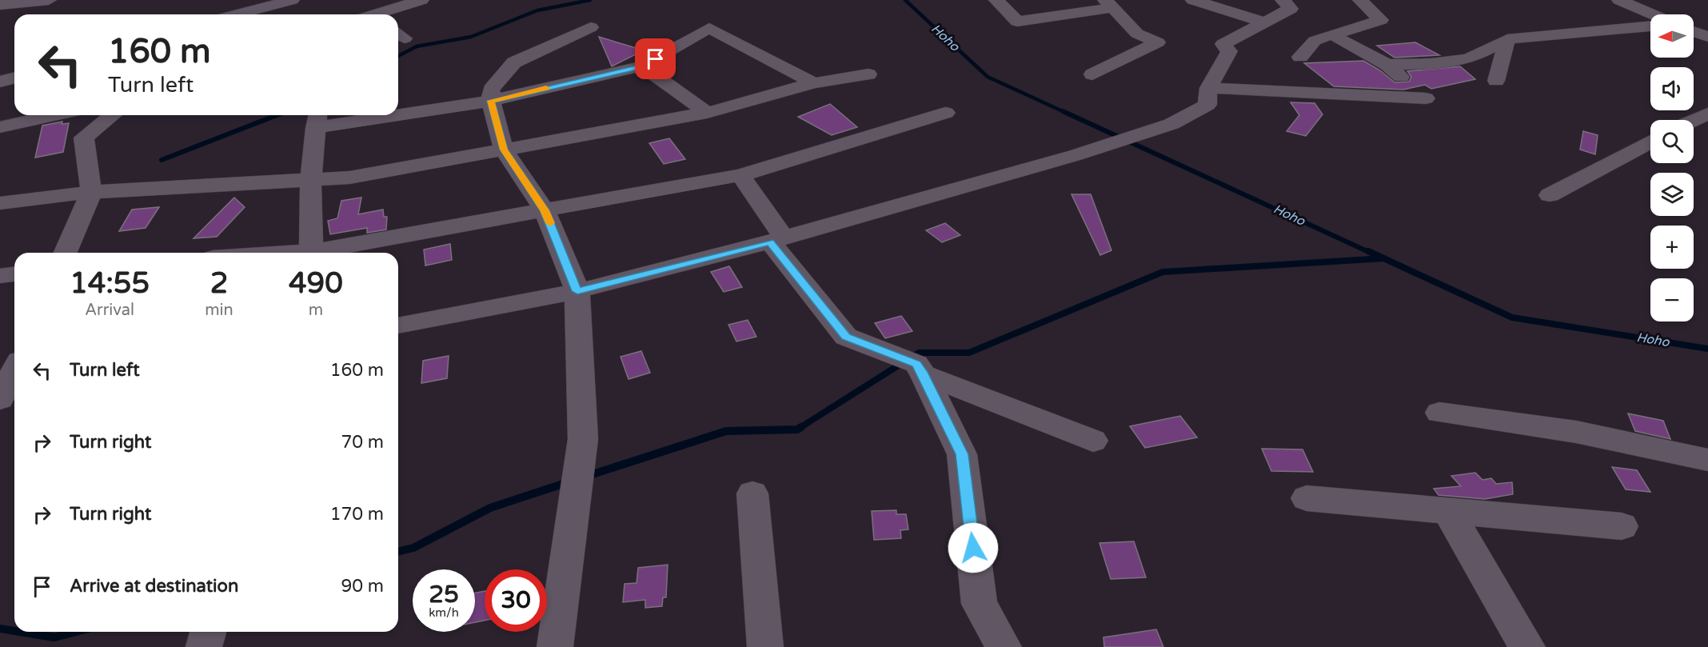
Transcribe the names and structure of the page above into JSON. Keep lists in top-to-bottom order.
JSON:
{
  "water": ["Hoho"],
  "north": "left",
  "page": {
    "map_buttons": ["+", "−"],
    "turn": ["160 m", "Turn left"],
    "eta": [
      "14:55",
      "Arrival",
      "2",
      "min",
      "490",
      "m"
    ],
    "list": [
      {
        "name": "Turn left",
        "value": "160 m"
      },
      {
        "name": "Turn right",
        "value": "70 m"
      },
      {
        "name": "Turn right",
        "value": "170 m"
      },
      {
        "name": "Arrive at destination",
        "value": "90 m"
      }
    ],
    "speed": "25 km/h",
    "limit": "30"
  }
}
